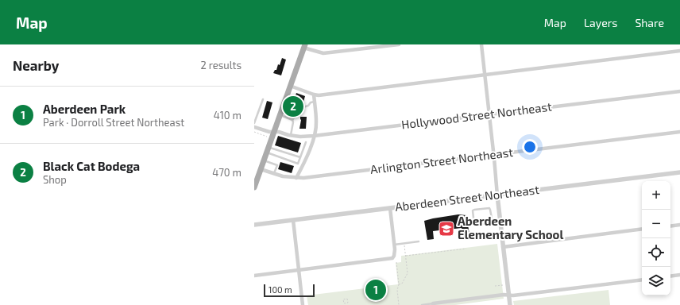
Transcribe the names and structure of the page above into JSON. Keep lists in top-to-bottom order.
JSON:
{
  "streets": {
    "street": ["Hollywood Street Northeast", "Arlington Street Northeast", "Aberdeen Street Northeast"]
  },
  "places": {
    "school or university": ["Aberdeen Elementary School"]
  },
  "scale_bar": "100 m",
  "page": {
    "header": "Map",
    "nav": ["Map", "Layers", "Share"],
    "heading": ["Nearby", "2 results"],
    "list": [
      {
        "mark": "1",
        "name": "Aberdeen Park",
        "note": "Park · Dorroll Street Northeast",
        "value": "410 m"
      },
      {
        "mark": "2",
        "name": "Black Cat Bodega",
        "note": "Shop",
        "value": "470 m"
      }
    ],
    "pins": ["2", "1"],
    "map_buttons": ["+", "−"],
    "scale": "100 m"
  }
}
